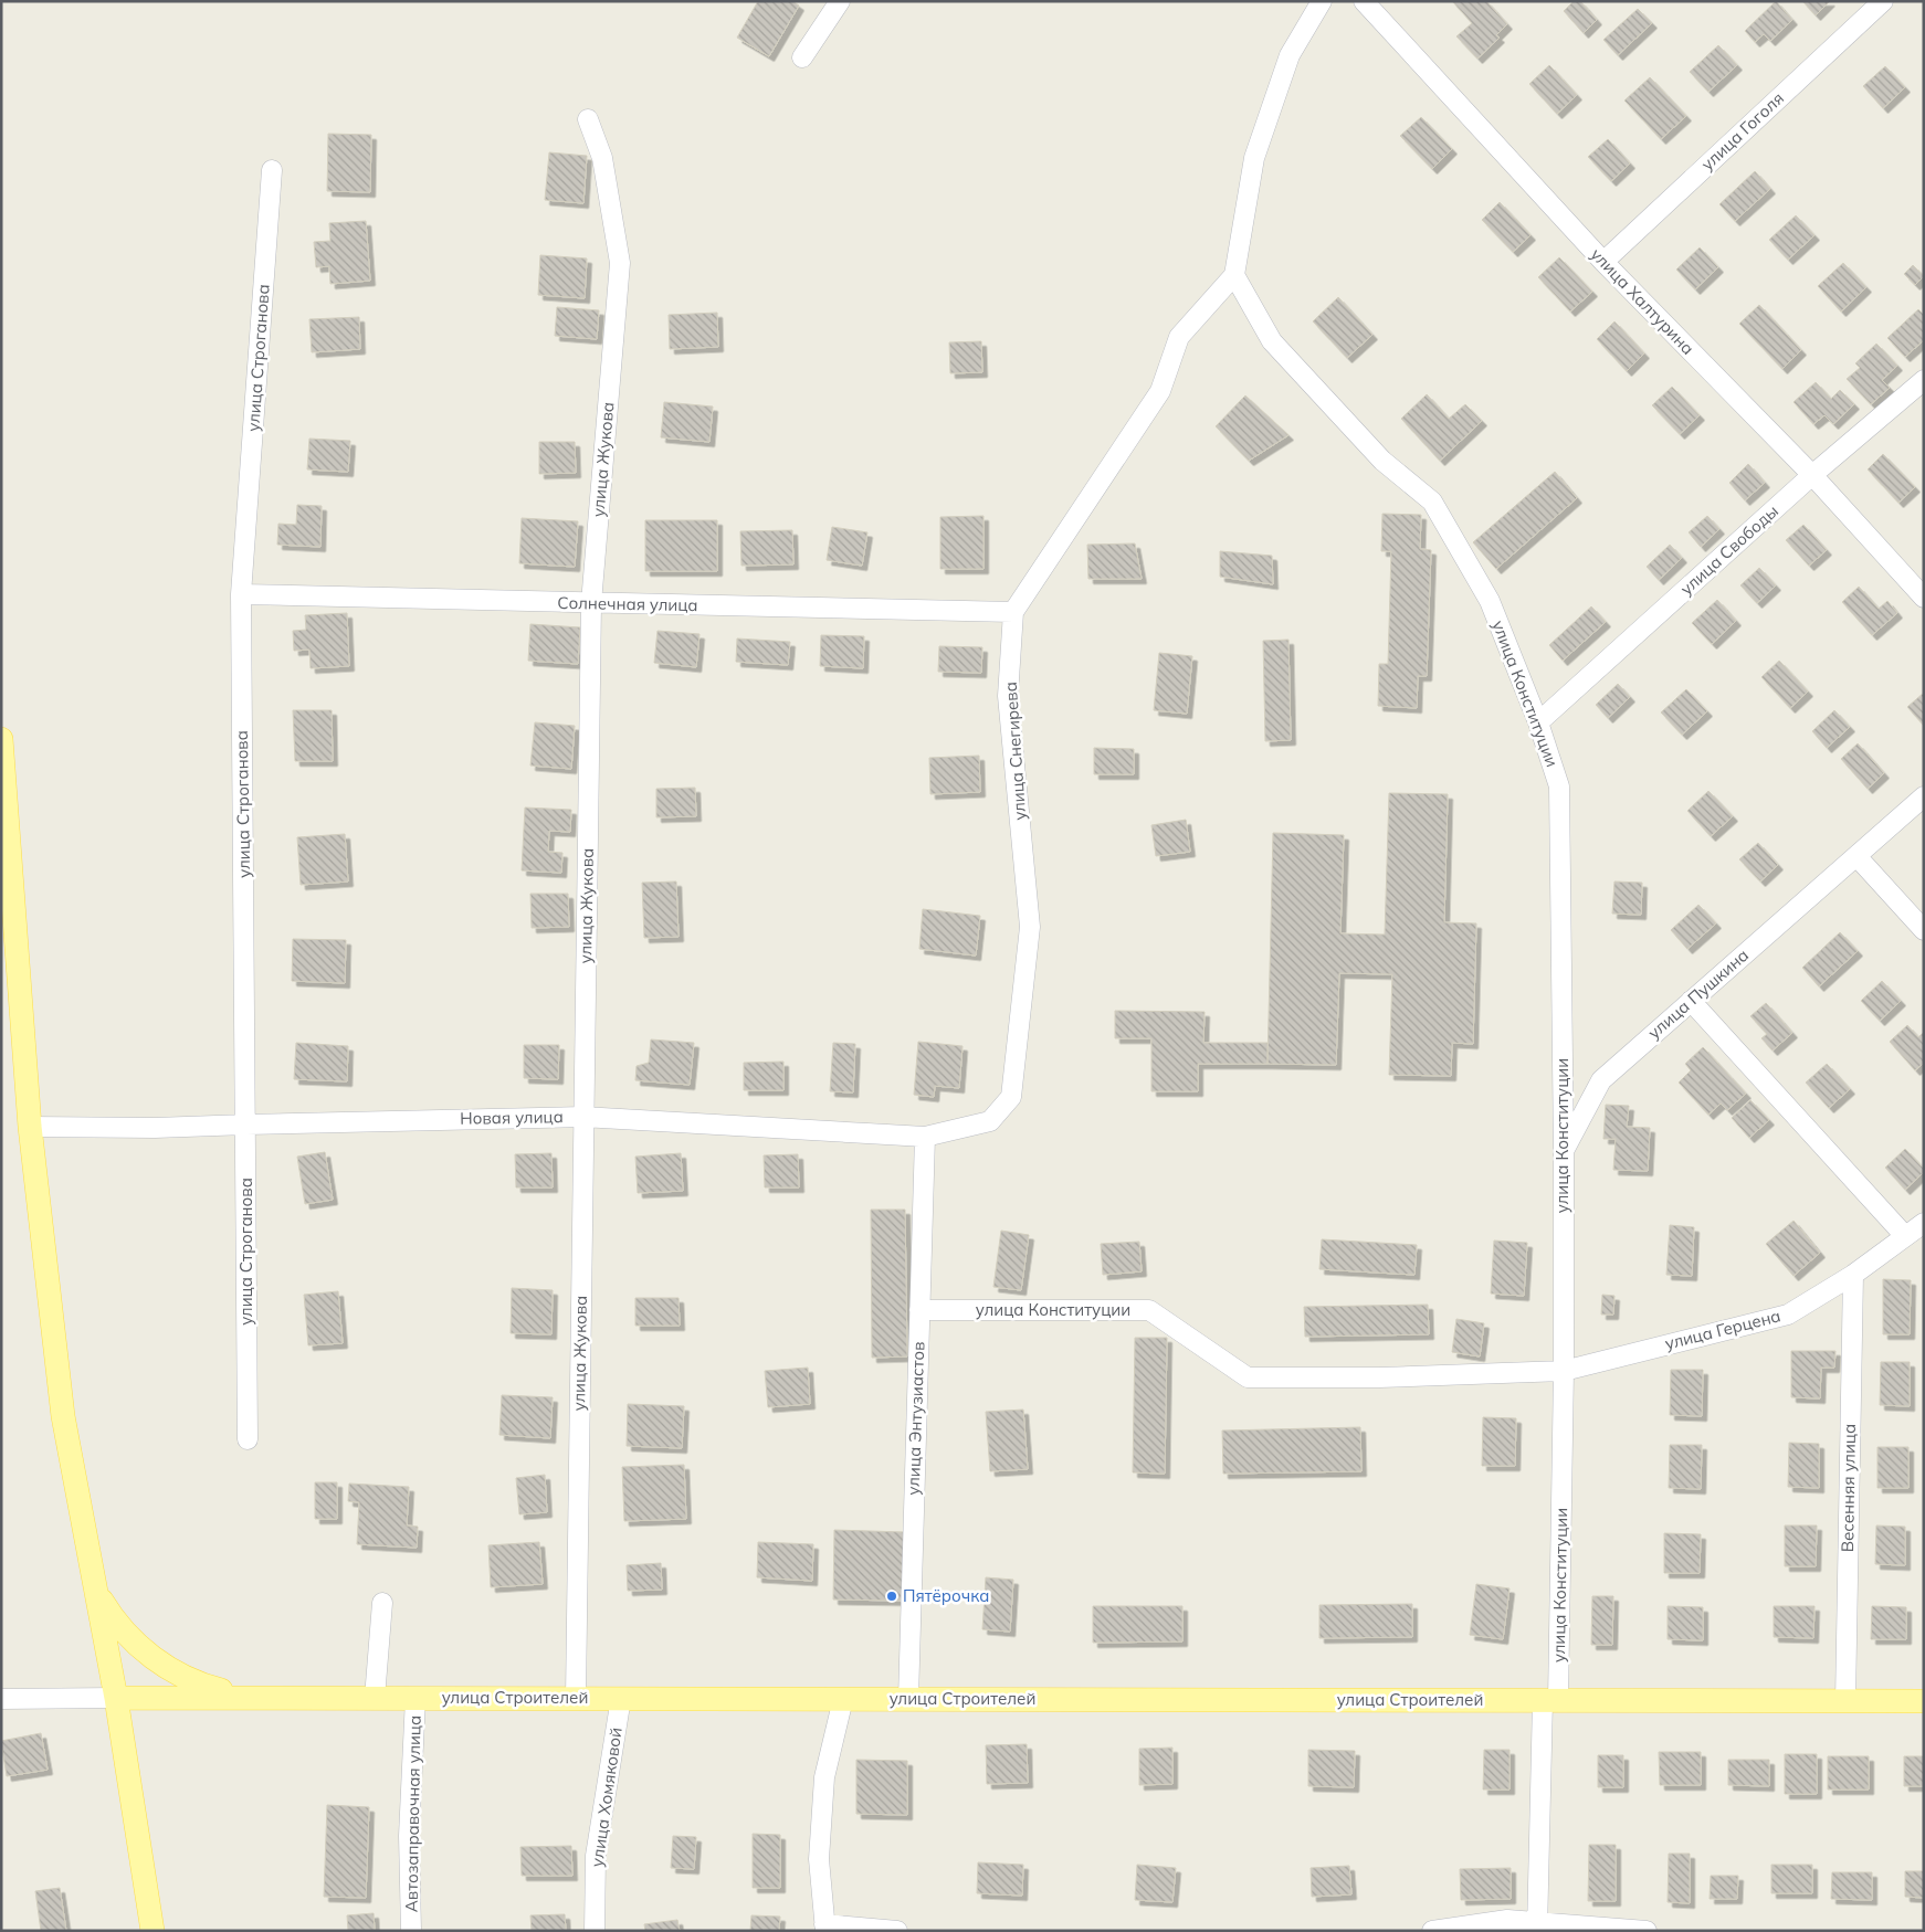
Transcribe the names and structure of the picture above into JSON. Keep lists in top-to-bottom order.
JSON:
{
  "streets": {
    "main road": ["улица Строителей"],
    "street": [
      "улица Гоголя",
      "улица Халтурина",
      "улица Строганова",
      "улица Жукова",
      "улица Свободы",
      "Солнечная улица",
      "улица Конституции",
      "улица Снегирева",
      "улица Пушкина",
      "Новая улица",
      "улица Герцена",
      "улица Энтузиастов",
      "Весенняя улица",
      "улица Хомяковой",
      "Автозаправочная улица"
    ]
  },
  "crossings": [
    ["улица Гоголя", "улица Халтурина"],
    ["улица Халтурина", "улица Свободы"],
    ["улица Строганова", "Солнечная улица"],
    ["улица Строганова", "Новая улица"],
    ["улица Жукова", "Солнечная улица"],
    ["улица Жукова", "Новая улица"],
    ["улица Жукова", "улица Строителей"],
    ["улица Свободы", "улица Конституции"],
    ["Солнечная улица", "улица Снегирева"],
    ["улица Конституции", "улица Снегирева"],
    ["улица Конституции", "улица Пушкина"],
    ["улица Конституции", "улица Герцена"],
    ["улица Конституции", "улица Энтузиастов"],
    ["улица Конституции", "улица Строителей"],
    ["улица Снегирева", "Новая улица"],
    ["Новая улица", "улица Энтузиастов"],
    ["улица Герцена", "Весенняя улица"],
    ["улица Энтузиастов", "улица Строителей"],
    ["Весенняя улица", "улица Строителей"],
    ["улица Строителей", "улица Хомяковой"],
    ["улица Строителей", "Автозаправочная улица"]
  ],
  "places": ["Пятёрочка"]
}
